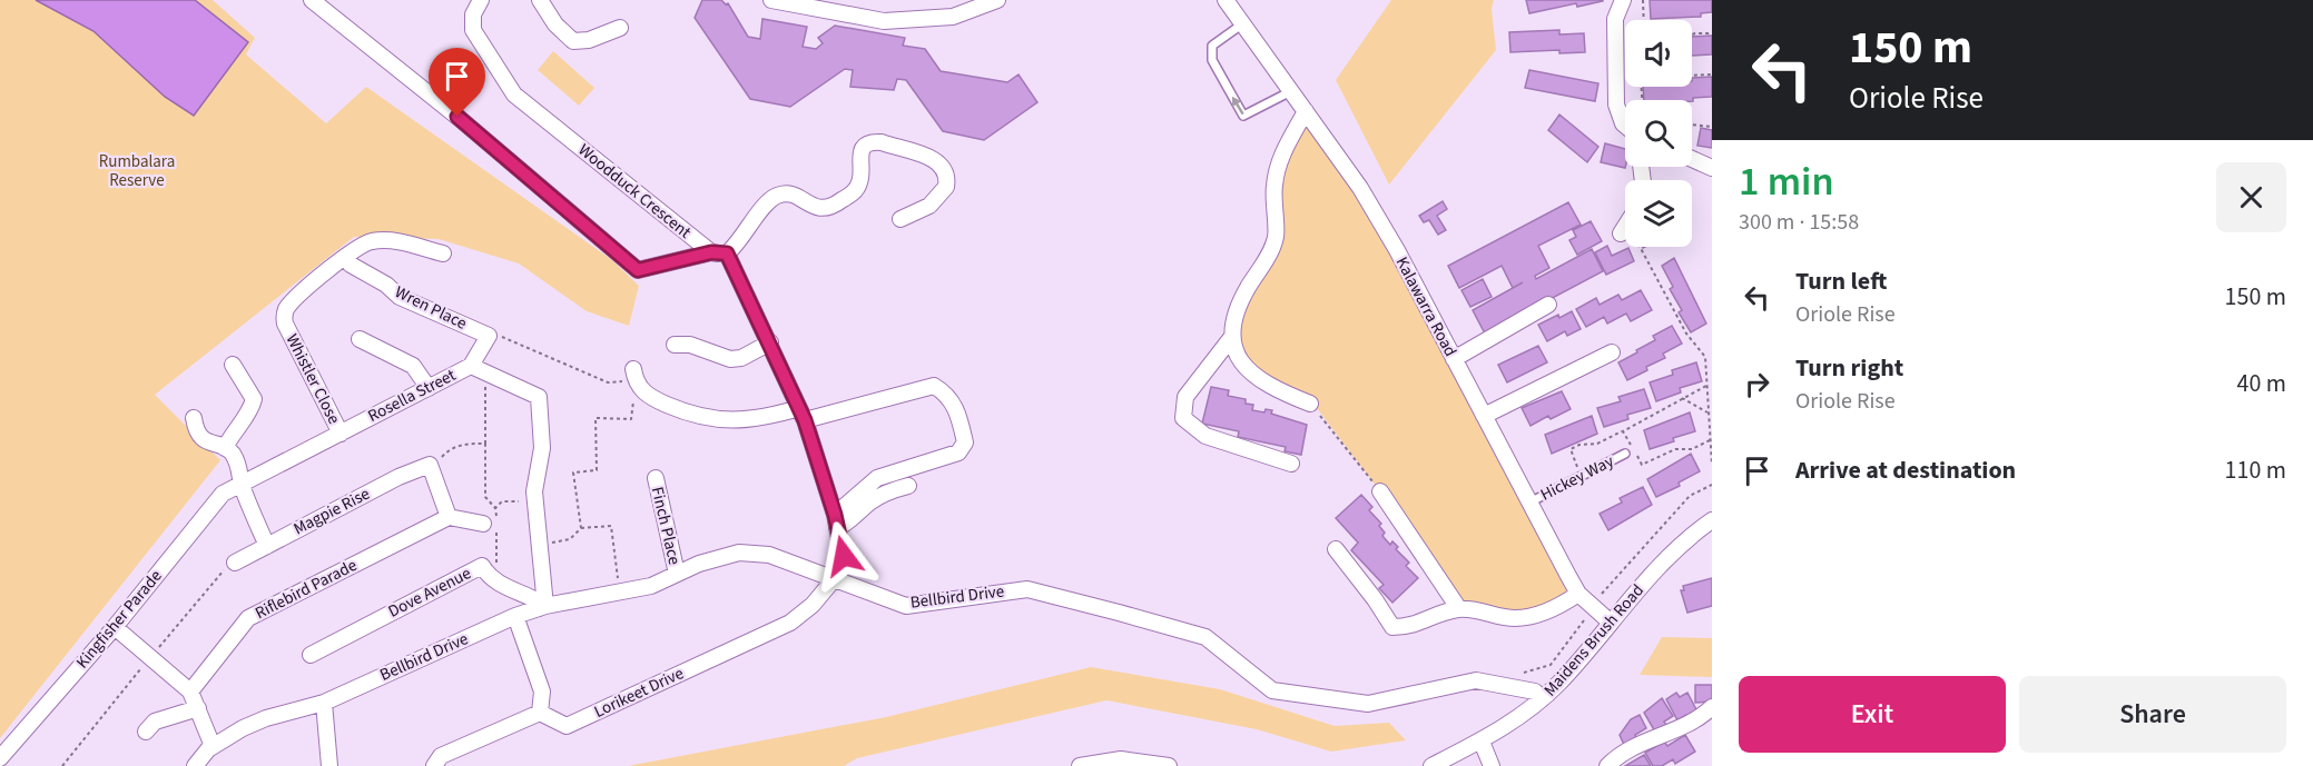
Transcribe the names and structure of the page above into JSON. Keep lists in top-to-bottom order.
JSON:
{
  "streets": {
    "street": [
      "Woodduck Crescent",
      "Kalawarra Road",
      "Wren Place",
      "Whistler Close",
      "Rosella Street",
      "Magpie Rise",
      "Finch Place",
      "Riflebird Parade",
      "Dove Avenue",
      "Bellbird Drive",
      "Kingfisher Parade",
      "Maidens Brush Road",
      "Lorikeet Drive"
    ],
    "lane": ["Hickey Way"]
  },
  "crossings": [
    ["Woodduck Crescent", "Bellbird Drive"],
    ["Woodduck Crescent", "Lorikeet Drive"],
    ["Kalawarra Road", "Hickey Way"],
    ["Kalawarra Road", "Maidens Brush Road"],
    ["Wren Place", "Whistler Close"],
    ["Wren Place", "Rosella Street"],
    ["Whistler Close", "Rosella Street"],
    ["Rosella Street", "Kingfisher Parade"],
    ["Finch Place", "Bellbird Drive"],
    ["Dove Avenue", "Bellbird Drive"],
    ["Bellbird Drive", "Maidens Brush Road"],
    ["Bellbird Drive", "Lorikeet Drive"]
  ],
  "parks": ["Rumbalara Reserve"],
  "page": {
    "turn": ["150 m", "Oriole Rise"],
    "heading": ["1 min", "300 m · 15:58"],
    "list": [
      {
        "name": "Turn left",
        "note": "Oriole Rise",
        "value": "150 m"
      },
      {
        "name": "Turn right",
        "note": "Oriole Rise",
        "value": "40 m"
      },
      {
        "name": "Arrive at destination",
        "value": "110 m"
      }
    ],
    "buttons": ["Exit", "Share"]
  }
}
